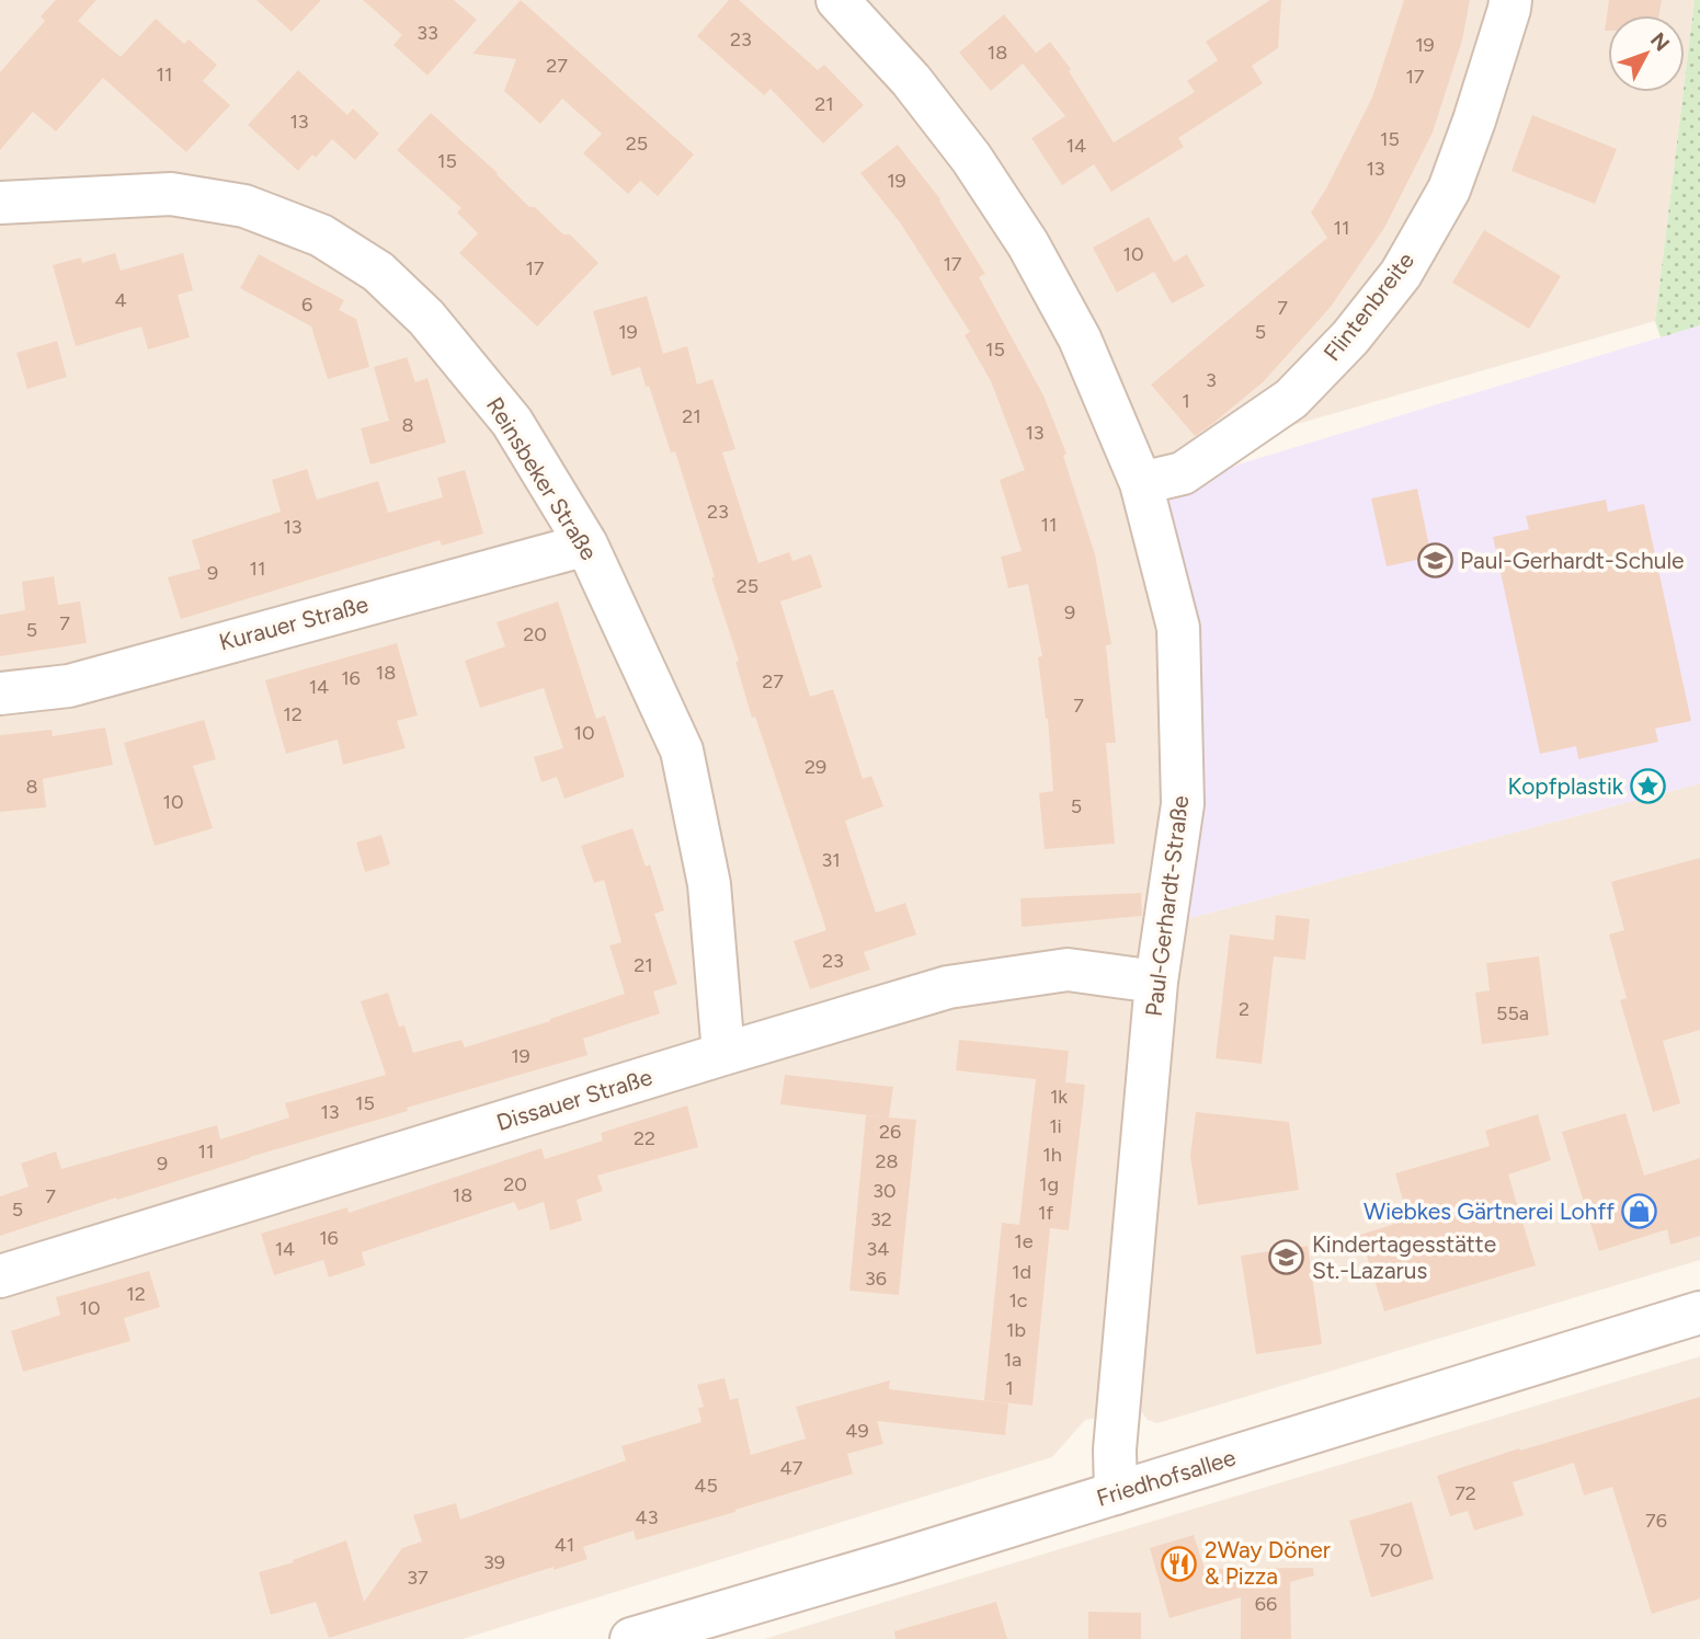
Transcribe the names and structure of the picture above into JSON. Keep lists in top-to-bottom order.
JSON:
{
  "streets": {
    "street": [
      "Flintenbreite",
      "Reinsbeker Straße",
      "Kurauer Straße",
      "Paul-Gerhardt-Straße",
      "Dissauer Straße",
      "Friedhofsallee"
    ]
  },
  "crossings": [
    ["Flintenbreite", "Paul-Gerhardt-Straße"],
    ["Reinsbeker Straße", "Kurauer Straße"],
    ["Reinsbeker Straße", "Dissauer Straße"],
    ["Paul-Gerhardt-Straße", "Dissauer Straße"],
    ["Paul-Gerhardt-Straße", "Friedhofsallee"]
  ],
  "places": {
    "school or university": ["Paul-Gerhardt-Schule", "Kindertagesstätte St.-Lazarus"],
    "place": ["Kopfplastik"],
    "shop": ["Wiebkes Gärtnerei Lohff"],
    "restaurant": ["2Way Döner & Pizza"]
  },
  "house_numbers": [
    "33",
    "23",
    "19",
    "18",
    "27",
    "11",
    "17",
    "21",
    "13",
    "15",
    "25",
    "14",
    "15",
    "13",
    "19",
    "11",
    "10",
    "17",
    "17",
    "4",
    "6",
    "7",
    "19",
    "5",
    "15",
    "3",
    "1",
    "21",
    "8",
    "13",
    "23",
    "11",
    "13",
    "11",
    "9",
    "25",
    "9",
    "7",
    "5",
    "20",
    "18",
    "16",
    "27",
    "14",
    "7",
    "12",
    "10",
    "29",
    "8",
    "10",
    "5",
    "31",
    "23",
    "21",
    "2",
    "55a",
    "19",
    "1k",
    "15",
    "13",
    "1i",
    "26",
    "22",
    "11",
    "1h",
    "28",
    "9",
    "20",
    "1g",
    "30",
    "18",
    "7",
    "5",
    "1f",
    "32",
    "16",
    "1e",
    "14",
    "34",
    "1d",
    "36",
    "12",
    "1c",
    "10",
    "1b",
    "1a",
    "1",
    "49",
    "47",
    "45",
    "72",
    "43",
    "76",
    "41",
    "70",
    "39",
    "37",
    "66"
  ],
  "north": "top right"
}
